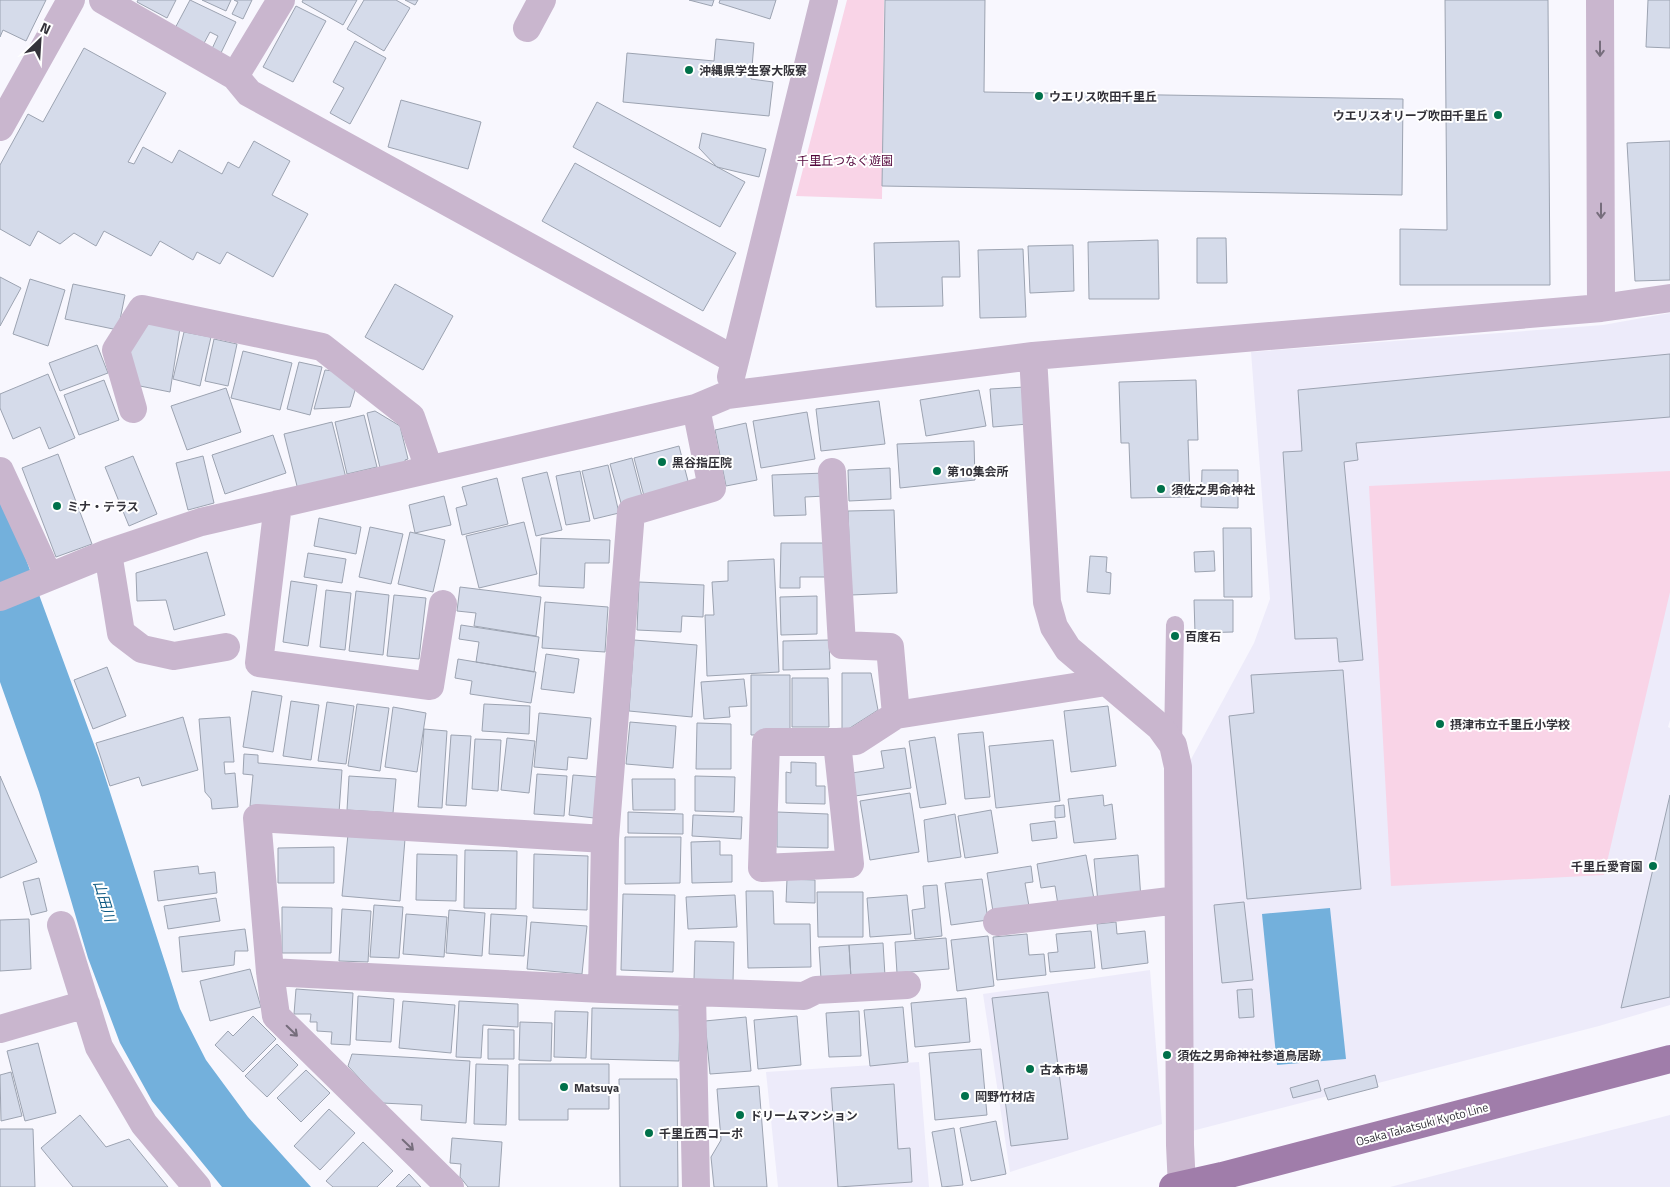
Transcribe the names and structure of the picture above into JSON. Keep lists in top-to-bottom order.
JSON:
{
  "streets": {
    "main road": ["Osaka Takatsuki Kyoto Line"]
  },
  "water": ["山田川"],
  "parks": ["千里丘つなぐ遊園"],
  "places": [
    "沖縄県学生寮大阪寮",
    "ウエリス吹田千里丘",
    "ウエリスオリーブ吹田千里丘",
    "黒谷指圧院",
    "第10集会所",
    "須佐之男命神社",
    "ミナ・テラス",
    "百度石",
    "摂津市立千里丘小学校",
    "千里丘愛育園",
    "須佐之男命神社参道鳥居跡",
    "古本市場",
    "Matsuya",
    "岡野竹材店",
    "ドリームマンション",
    "千里丘西コーポ"
  ],
  "north": "top right"
}
